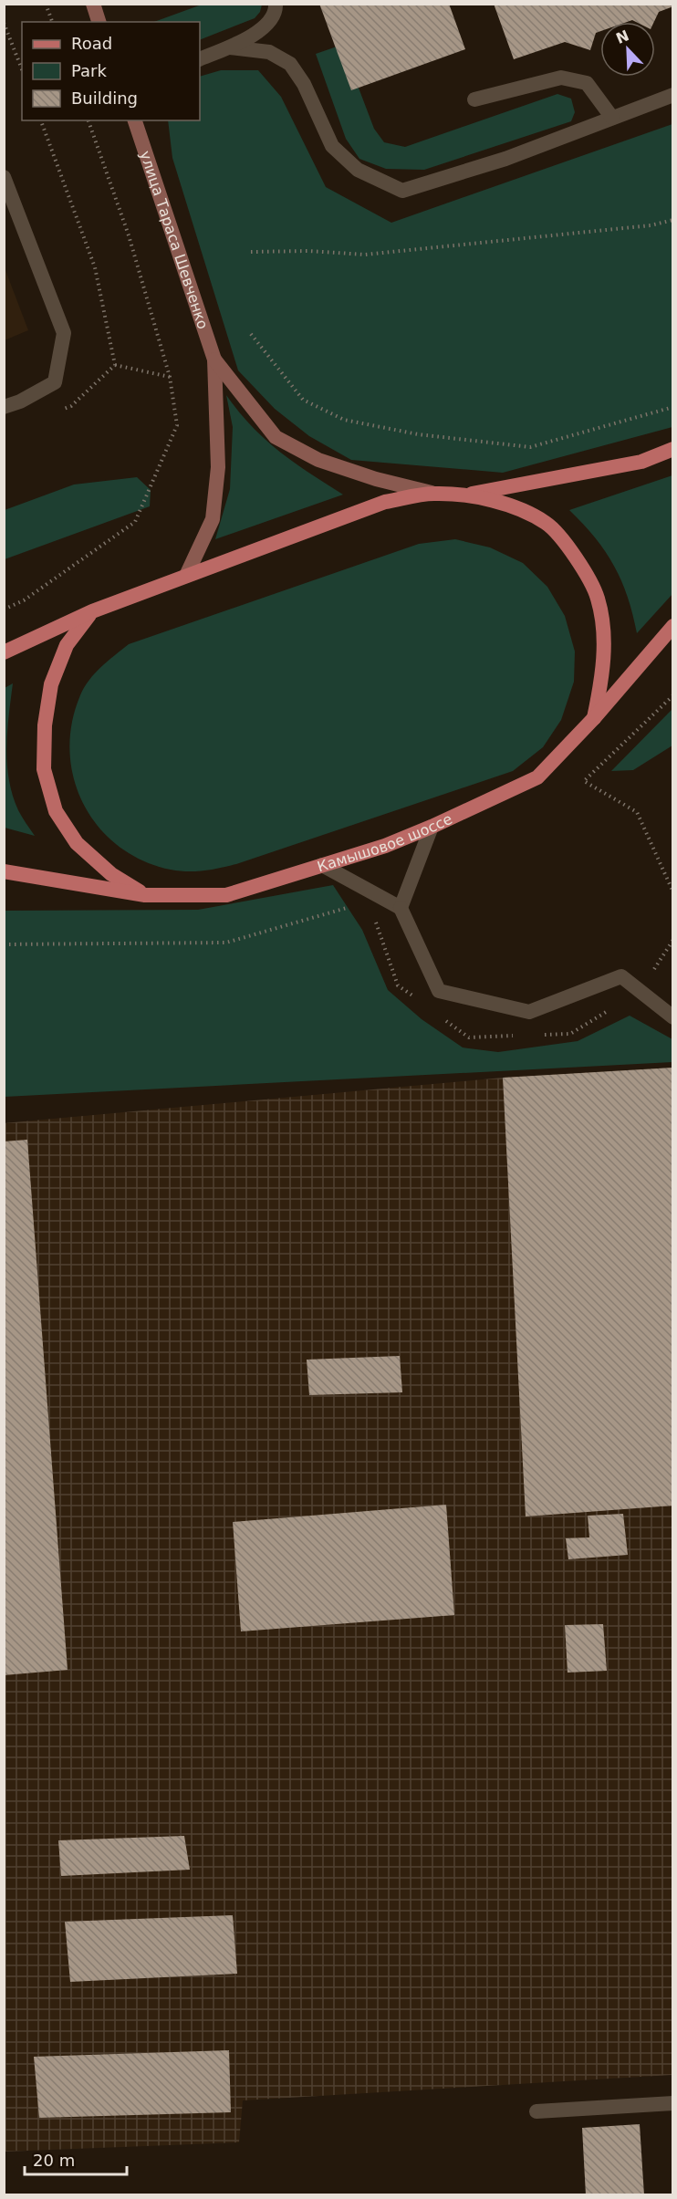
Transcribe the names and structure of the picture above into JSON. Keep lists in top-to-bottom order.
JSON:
{
  "streets": {
    "main road": ["улица Тараса Шевченко", "Камышовое шоссе"]
  },
  "legend": ["Road", "Park", "Building"],
  "scale_bar": "20 m",
  "north": "top left"
}
